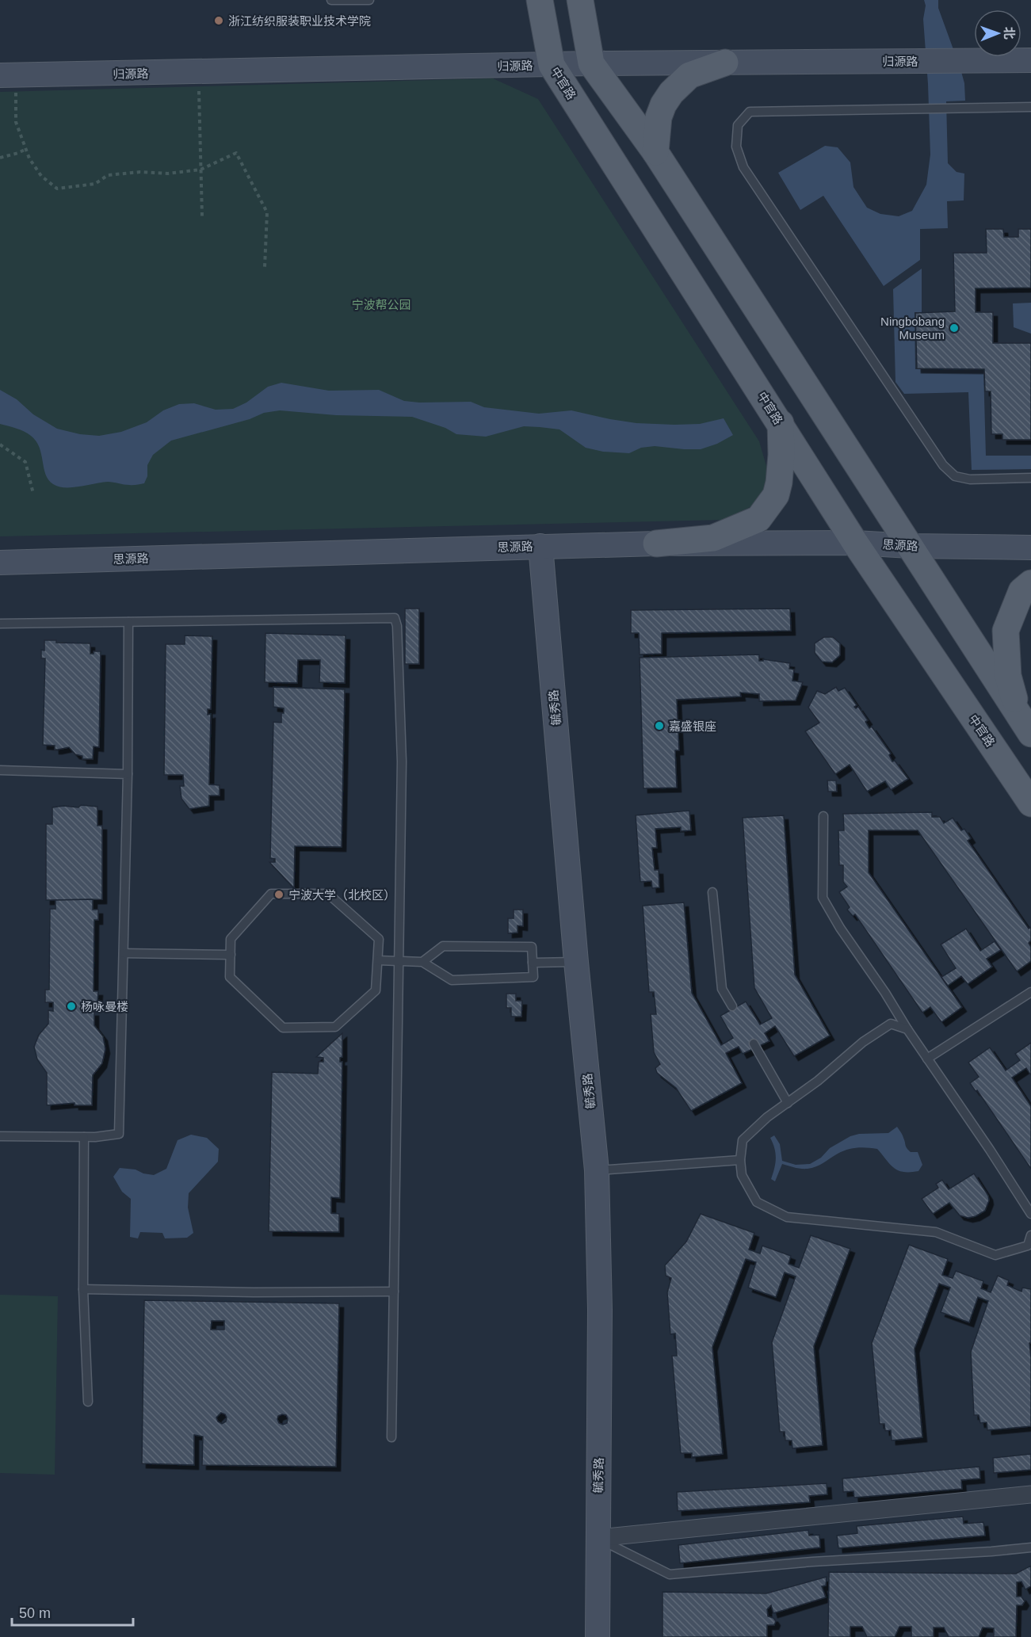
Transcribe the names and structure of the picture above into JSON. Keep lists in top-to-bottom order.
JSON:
{
  "streets": {
    "main road": ["中官路"],
    "street": ["归源路", "思源路", "毓秀路"]
  },
  "crossings": [
    ["归源路", "中官路"],
    ["中官路", "思源路"],
    ["思源路", "毓秀路"]
  ],
  "parks": ["宁波帮公园"],
  "places": [
    "浙江纺织服装职业技术学院",
    "Ningbobang Museum",
    "嘉盛银座",
    "宁波大学（北校区）",
    "杨咏曼楼"
  ],
  "scale_bar": "50 m",
  "north": "right"
}
